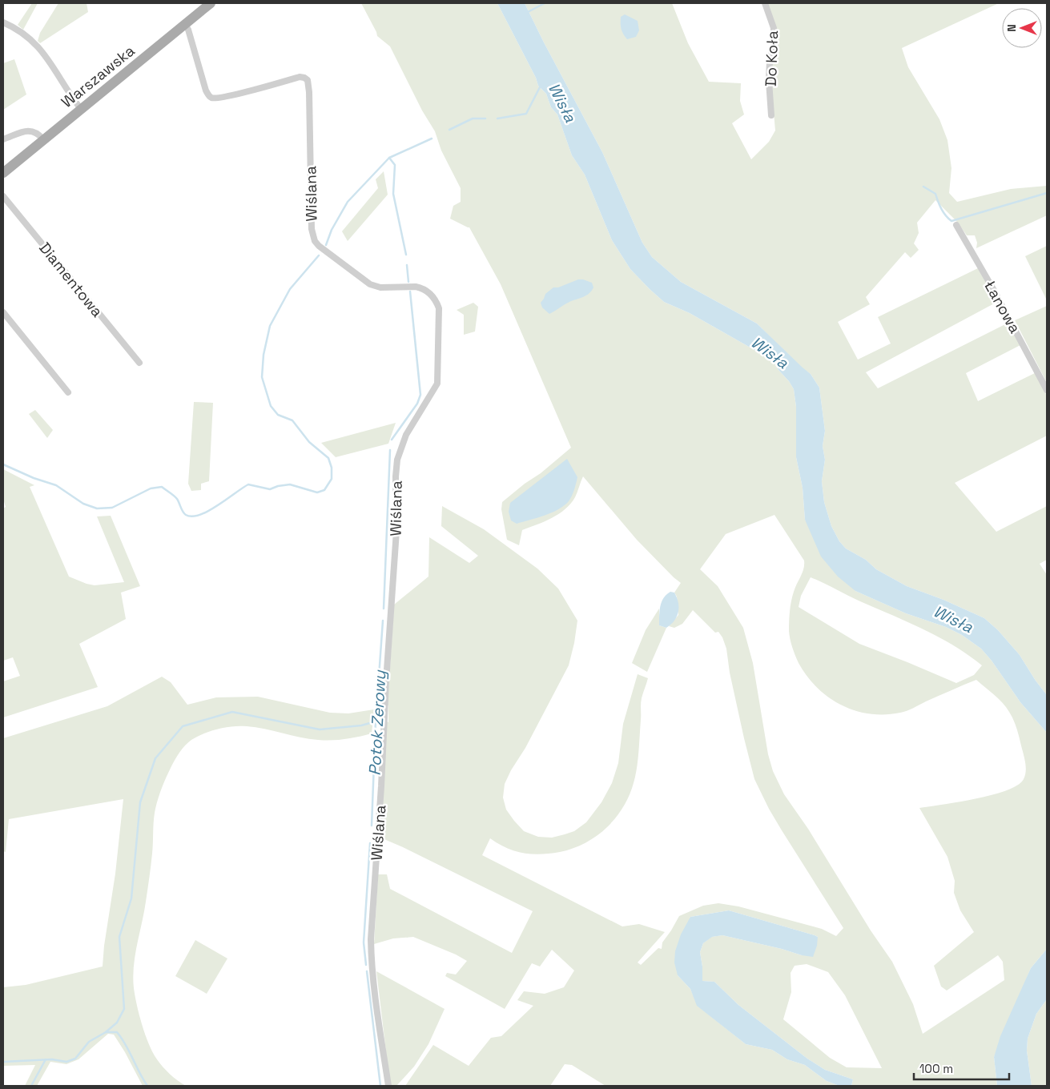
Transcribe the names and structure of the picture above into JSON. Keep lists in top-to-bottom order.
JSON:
{
  "streets": {
    "main road": ["Warszawska"],
    "street": [
      "Do Koła",
      "Wiślana",
      "Diamentowa",
      "Łanowa"
    ]
  },
  "crossings": [
    ["Warszawska", "Wiślana"]
  ],
  "water": ["Wisła", "Potok Zerowy"],
  "scale_bar": "100 m",
  "north": "left"
}
